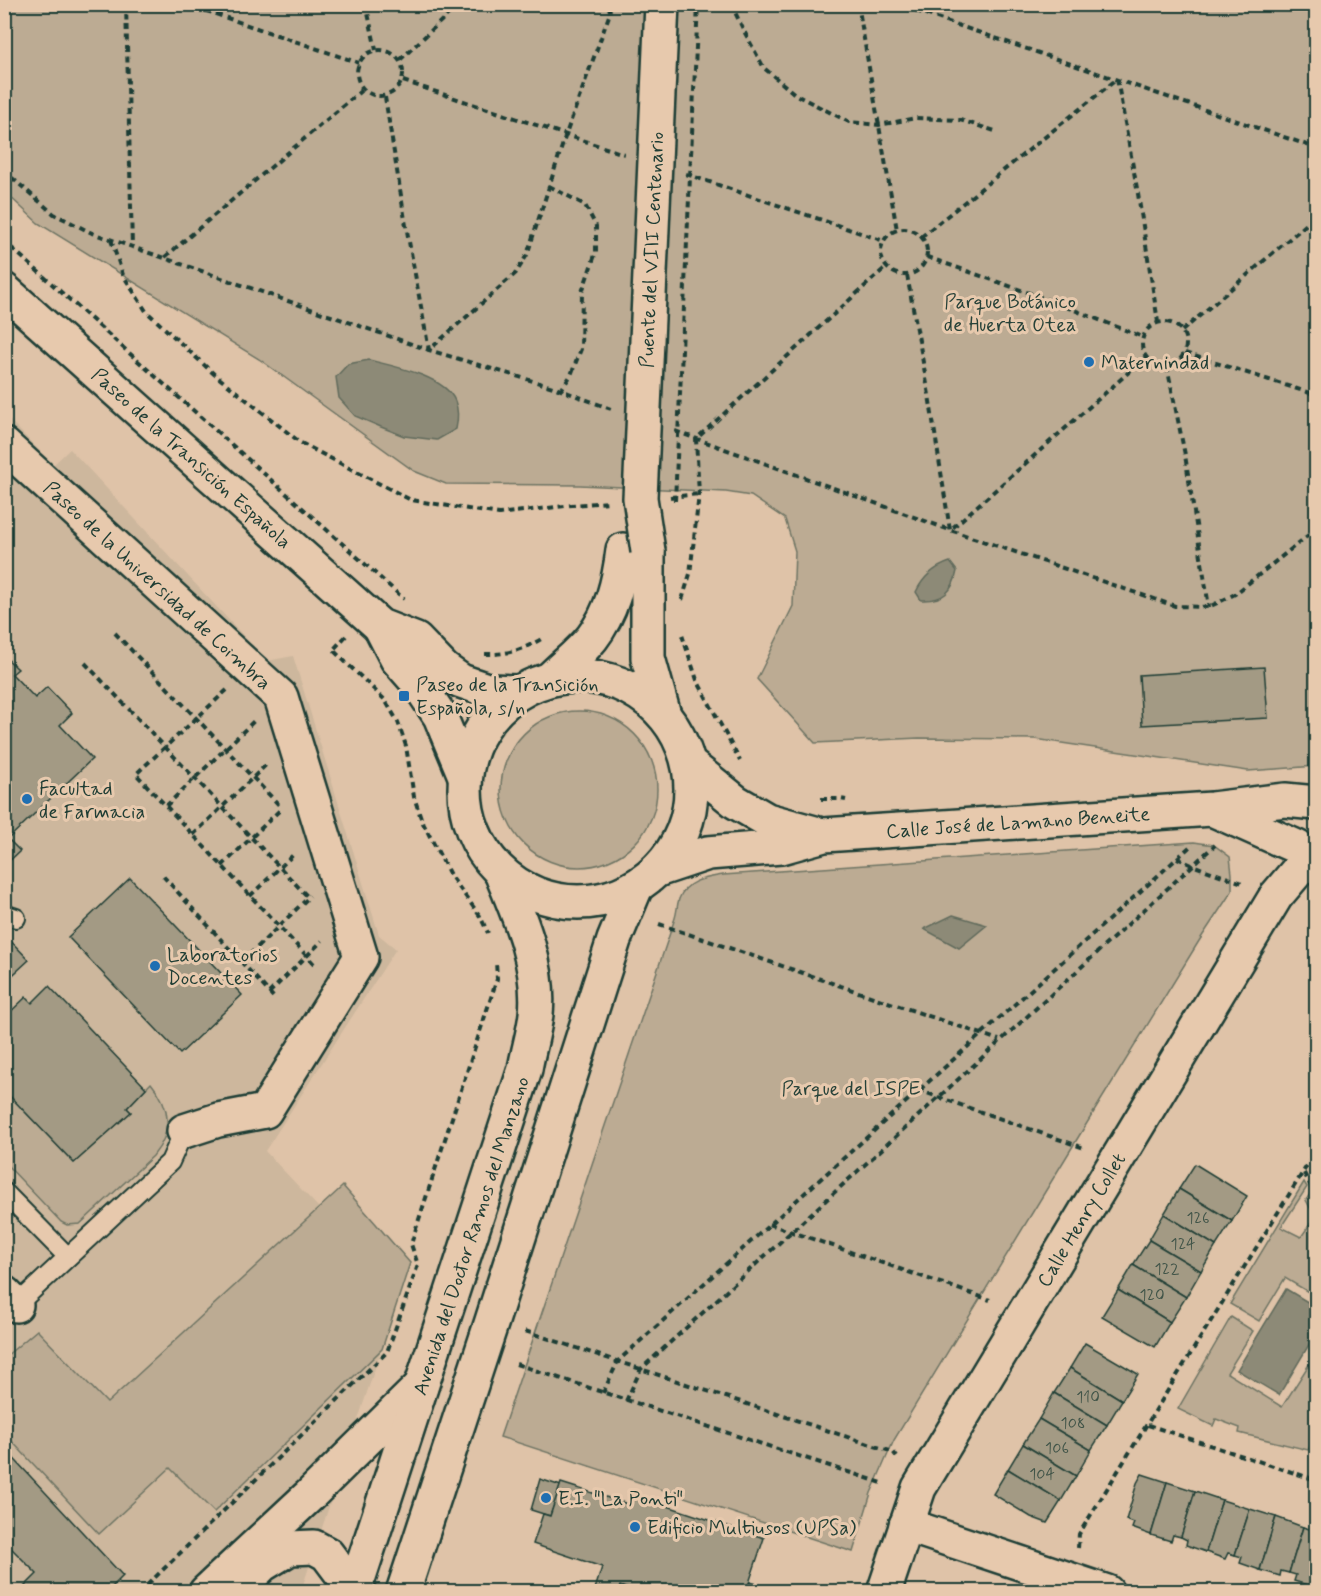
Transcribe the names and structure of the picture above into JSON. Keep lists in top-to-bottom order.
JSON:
{
  "streets": {
    "main road": [
      "Puente del VIII Centenario",
      "Paseo de la Transición Española",
      "Paseo de la Universidad de Coimbra",
      "Calle José de Lamano Beneite",
      "Calle Henry Collet",
      "Avenida del Doctor Ramos del Manzano"
    ]
  },
  "crossings": [
    ["Calle José de Lamano Beneite", "Calle Henry Collet"],
    ["Calle José de Lamano Beneite", "Avenida del Doctor Ramos del Manzano"]
  ],
  "parks": ["Parque Botánico de Huerta Otea", "Parque del ISPE"],
  "places": {
    "other": [
      "Maternindad",
      "Facultad de Farmacia",
      "Laboratorios Docentes",
      "E.I. \"La Ponti\"",
      "Edificio Multiusos (UPSa)"
    ],
    "transit": ["Paseo de la Transición Española, s/n"]
  },
  "house_numbers": [
    "126",
    "124",
    "122",
    "120",
    "110",
    "108",
    "106",
    "104"
  ]
}
